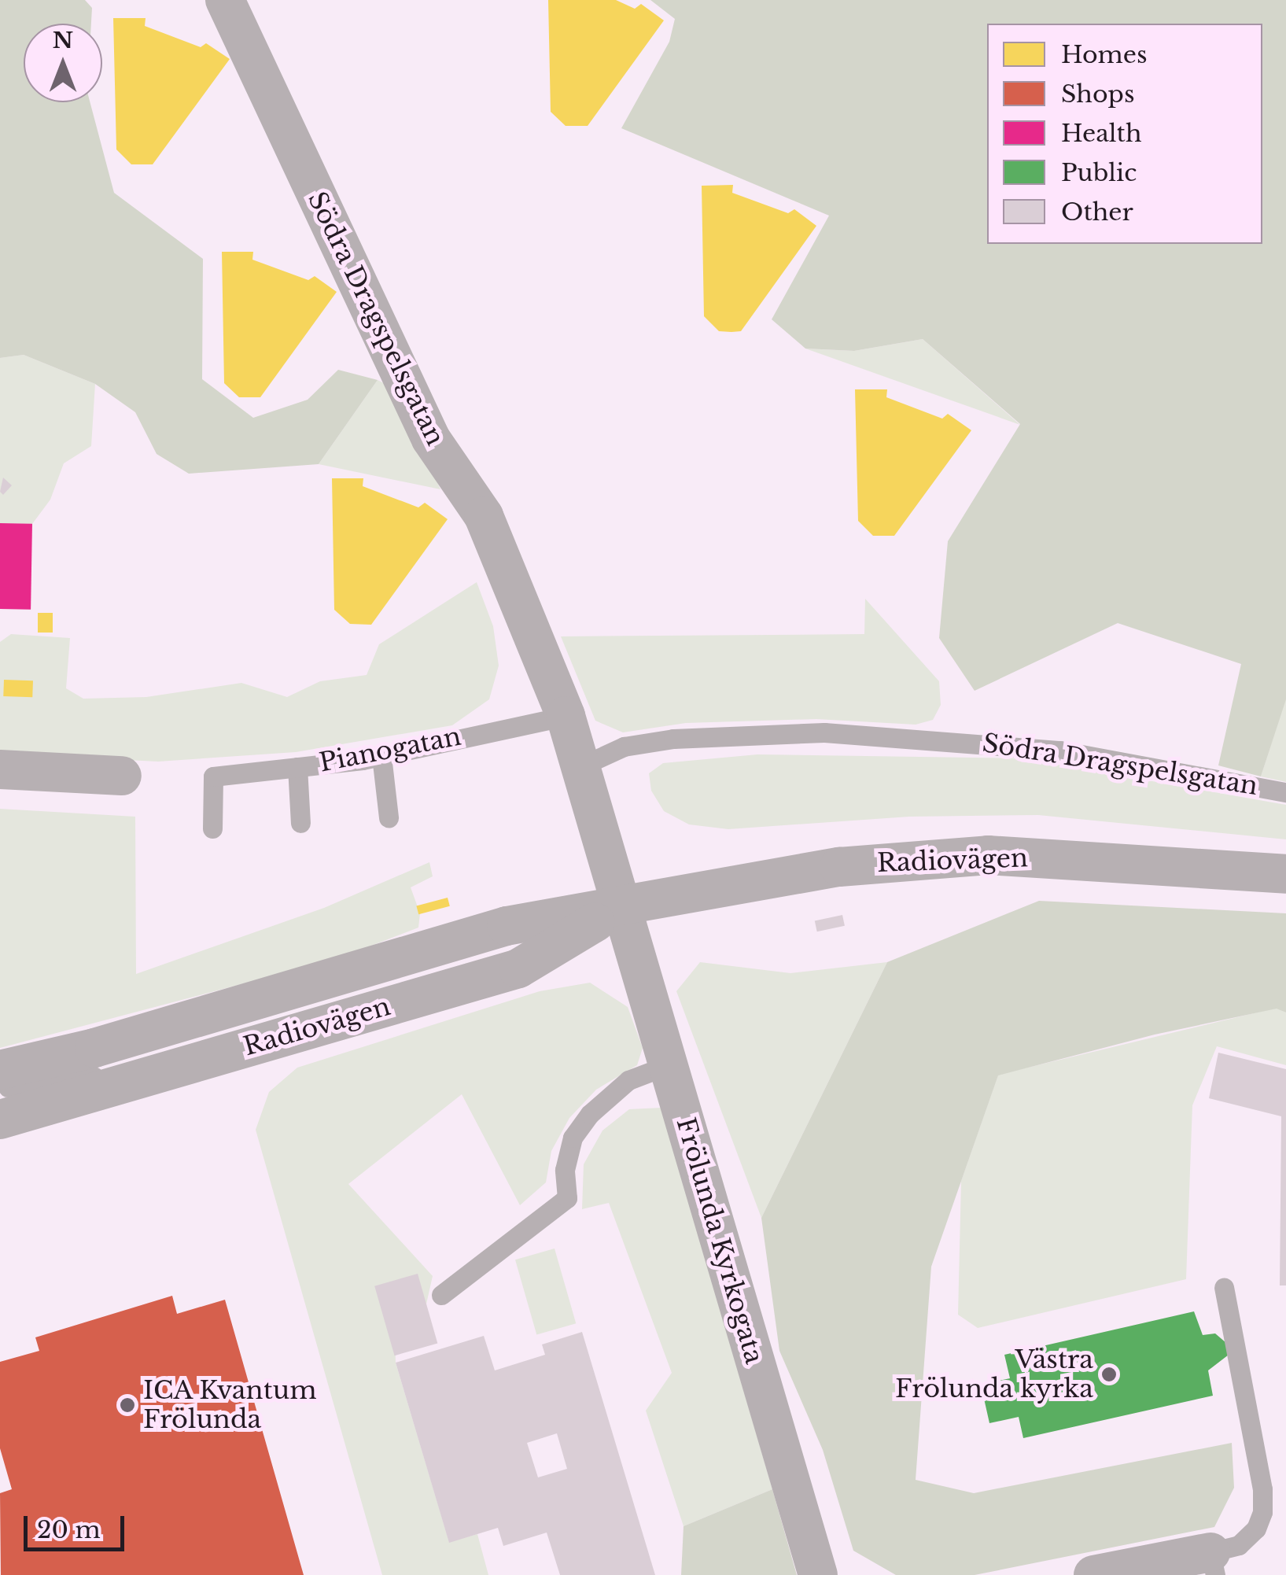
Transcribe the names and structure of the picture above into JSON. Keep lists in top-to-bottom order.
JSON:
{
  "streets": {
    "street": ["Södra Dragspelsgatan", "Radiovägen", "Frölunda Kyrkogata"],
    "lane": ["Pianogatan"]
  },
  "crossings": [
    ["Södra Dragspelsgatan", "Pianogatan"],
    ["Södra Dragspelsgatan", "Radiovägen"],
    ["Södra Dragspelsgatan", "Frölunda Kyrkogata"],
    ["Radiovägen", "Frölunda Kyrkogata"]
  ],
  "places": ["Västra Frölunda kyrka", "ICA Kvantum Frölunda"],
  "legend": [
    "Homes",
    "Shops",
    "Health",
    "Public",
    "Other"
  ],
  "scale_bar": "20 m",
  "north": "top"
}
